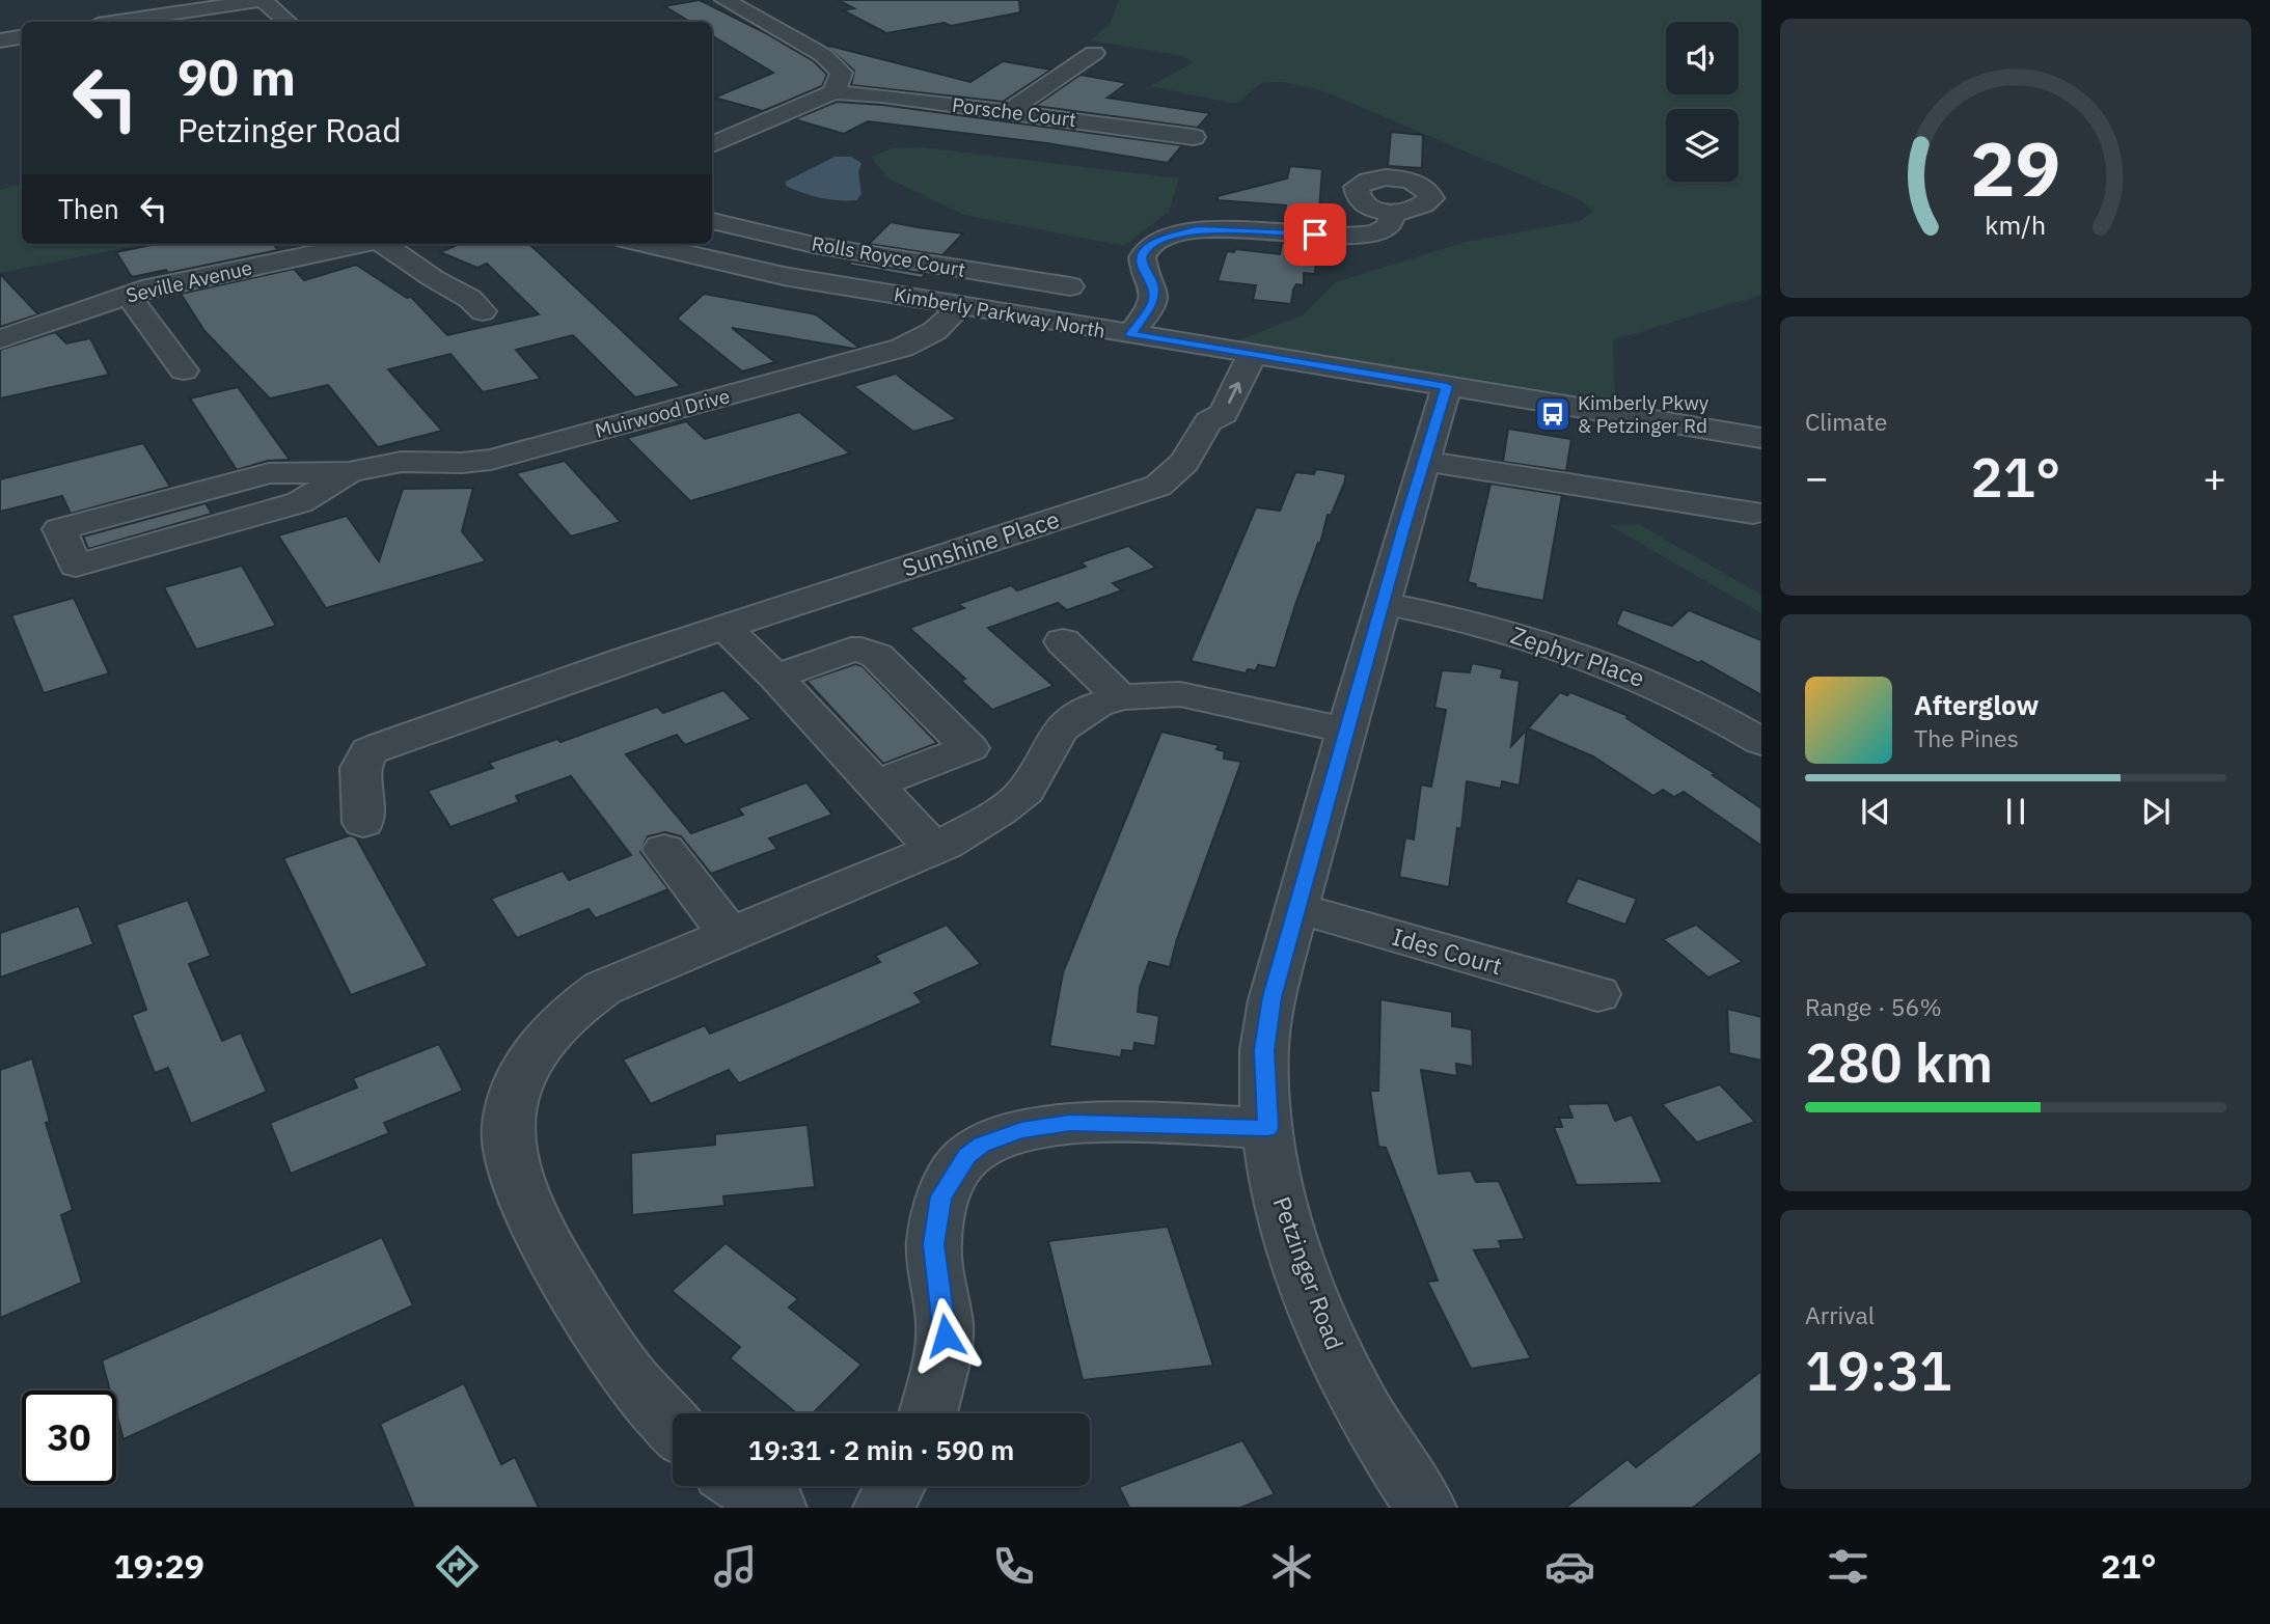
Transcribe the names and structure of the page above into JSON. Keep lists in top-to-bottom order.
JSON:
{
  "streets": {
    "street": [
      "Porsche Court",
      "Rolls Royce Court",
      "Seville Avenue",
      "Kimberly Parkway North",
      "Muirwood Drive",
      "Sunshine Place",
      "Zephyr Place",
      "Ides Court",
      "Petzinger Road"
    ]
  },
  "crossings": [
    ["Kimberly Parkway North", "Muirwood Drive"],
    ["Kimberly Parkway North", "Sunshine Place"],
    ["Kimberly Parkway North", "Petzinger Road"],
    ["Zephyr Place", "Petzinger Road"],
    ["Ides Court", "Petzinger Road"]
  ],
  "places": {
    "bus stop": ["Kimberly Pkwy & Petzinger Rd"]
  },
  "page": {
    "turn": ["90 m", "Petzinger Road"],
    "then": "Then",
    "tile": [
      "Climate",
      ["Range · 56%", "280 km"],
      ["Arrival", "19:31"]
    ],
    "heat": ["−", "21°", "+"],
    "song": ["Afterglow", "The Pines"],
    "limit": "30",
    "trip": "19:31 · 2 min · 590 m",
    "tabs": ["19:29", "21°"],
    "gauge": ["29", "km/h"]
  }
}
